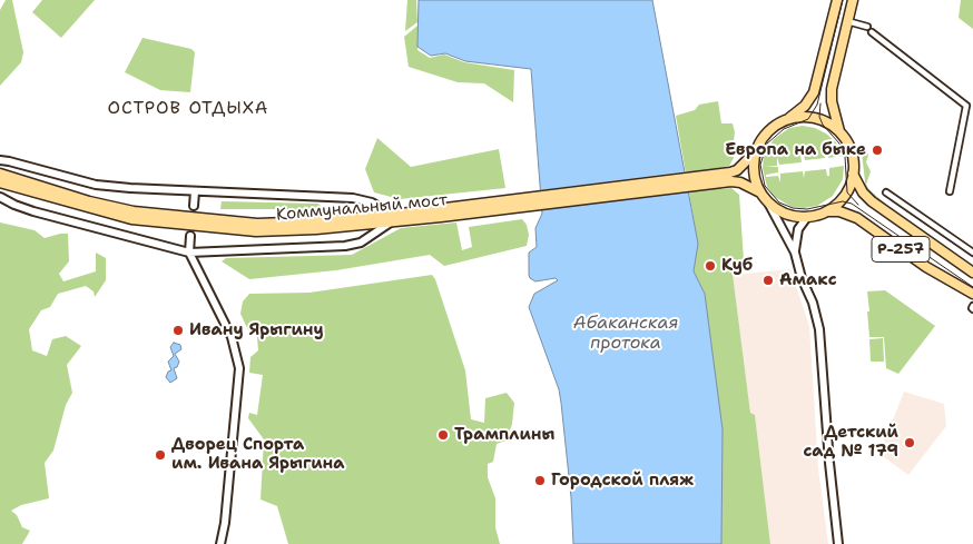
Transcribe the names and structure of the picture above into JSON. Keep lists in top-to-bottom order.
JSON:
{
  "streets": {
    "highway": ["Коммунальный мост", "Р-257"]
  },
  "districts": ["ОСТРОВ ОТДЫХА"],
  "water": ["Абаканская протока"],
  "places": [
    "Европа на быке",
    "Куб",
    "Амакс",
    "Ивану Ярыгину",
    "Трамплины",
    "Детский сад № 179",
    "Дворец Спорта им. Ивана Ярыгина",
    "Городской пляж"
  ]
}
